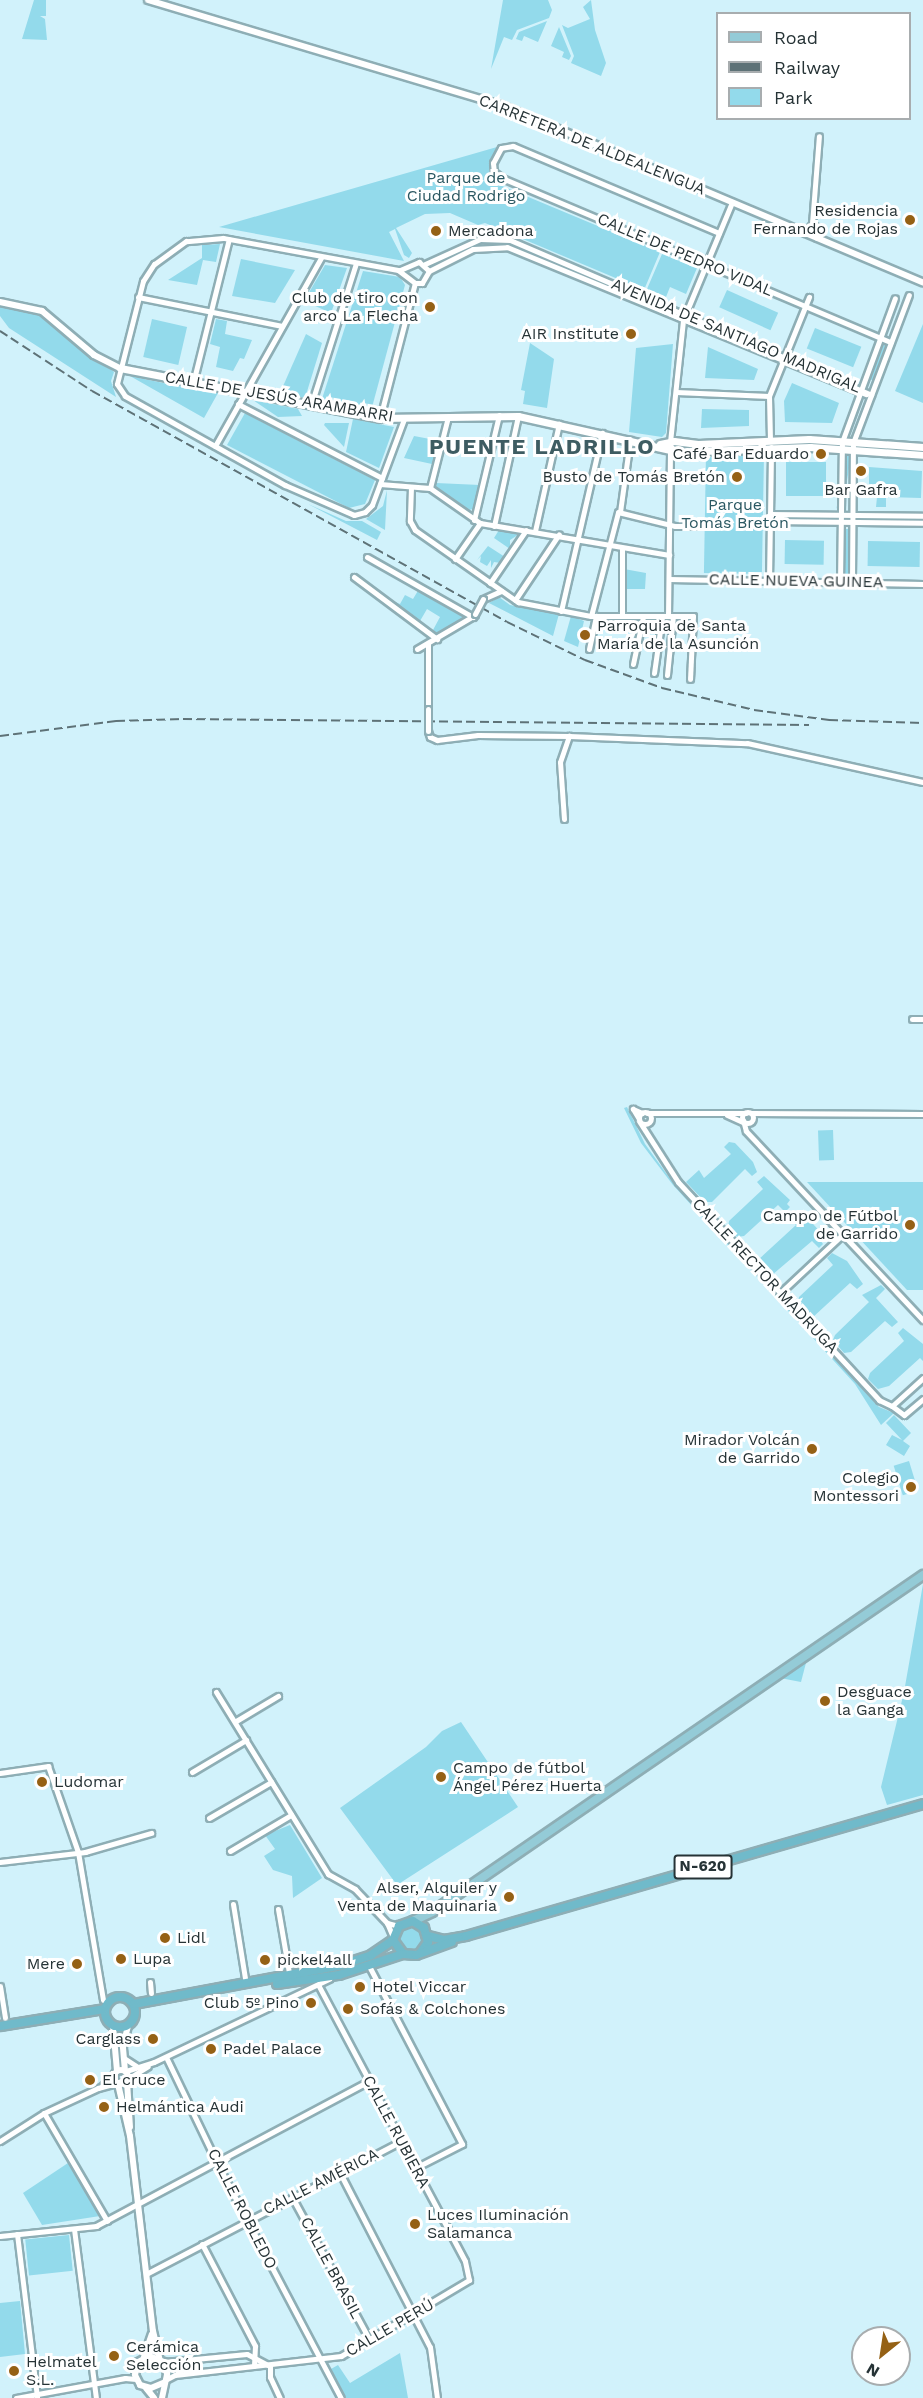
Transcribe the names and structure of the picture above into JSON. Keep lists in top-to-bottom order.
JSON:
{
  "streets": {
    "highway": ["N-620"],
    "main road": ["CALLE DE JESÚS ARAMBARRI"],
    "street": [
      "CARRETERA DE ALDEALENGUA",
      "CALLE DE PEDRO VIDAL",
      "AVENIDA DE SANTIAGO MADRIGAL",
      "CALLE NUEVA GUINEA",
      "CALLE RECTOR MADRUGA",
      "CALLE RUBIERA",
      "CALLE AMÉRICA",
      "CALLE ROBLEDO",
      "CALLE BRASIL",
      "CALLE PERÚ"
    ]
  },
  "crossings": [
    ["CALLE RUBIERA", "CALLE AMÉRICA"],
    ["CALLE RUBIERA", "CALLE PERÚ"],
    ["CALLE AMÉRICA", "CALLE ROBLEDO"],
    ["CALLE AMÉRICA", "CALLE BRASIL"],
    ["CALLE ROBLEDO", "CALLE PERÚ"],
    ["CALLE BRASIL", "CALLE PERÚ"]
  ],
  "districts": ["PUENTE LADRILLO"],
  "parks": ["Parque de Ciudad Rodrigo", "Parque Tomás Bretón"],
  "places": [
    "Residencia Fernando de Rojas",
    "Mercadona",
    "Club de tiro con arco La Flecha",
    "AIR Institute",
    "Café Bar Eduardo",
    "Bar Gafra",
    "Busto de Tomás Bretón",
    "Parroquia de Santa María de la Asunción",
    "Campo de Fútbol de Garrido",
    "Mirador Volcán de Garrido",
    "Colegio Montessori",
    "Desguace la Ganga",
    "Campo de fútbol Ángel Pérez Huerta",
    "Ludomar",
    "Alser, Alquiler y Venta de Maquinaria",
    "Lidl",
    "Lupa",
    "pickel4all",
    "Mere",
    "Hotel Viccar",
    "Club 5º Pino",
    "Sofás & Colchones",
    "Carglass",
    "Padel Palace",
    "El cruce",
    "Helmántica Audi",
    "Luces Iluminación Salamanca",
    "Cerámica Selección",
    "Helmatel S.L."
  ],
  "legend": ["Road", "Railway", "Park"],
  "north": "bottom left"
}
